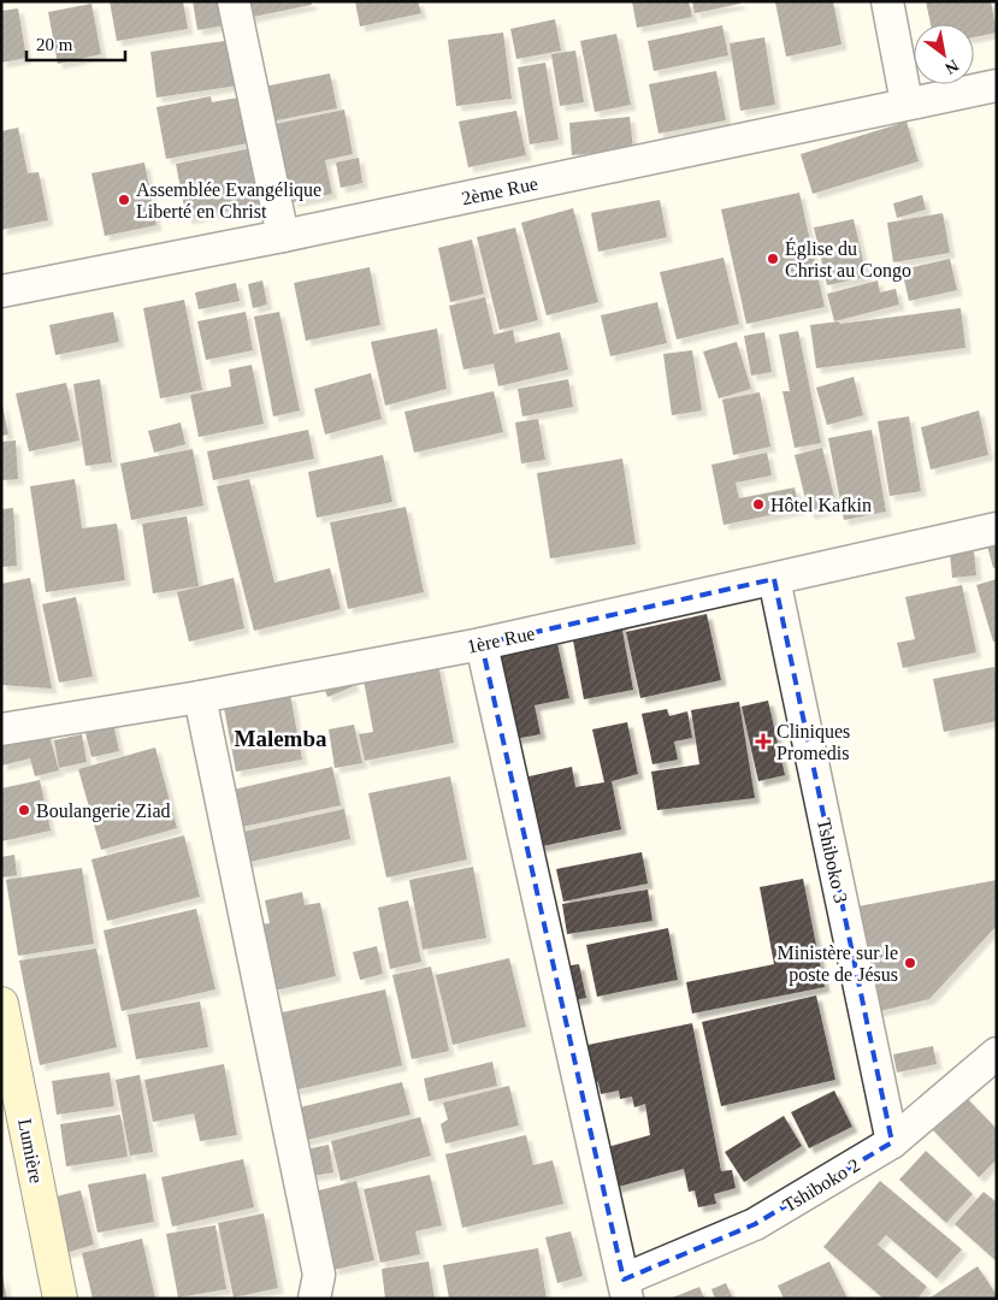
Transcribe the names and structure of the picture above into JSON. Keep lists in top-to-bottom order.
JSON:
{
  "streets": {
    "street": [
      "2ème Rue",
      "1ère Rue",
      "Tshiboko 3",
      "Lumière",
      "Tshiboko 2"
    ]
  },
  "crossings": [
    ["1ère Rue", "Tshiboko 3"],
    ["Tshiboko 3", "Tshiboko 2"]
  ],
  "districts": ["Malemba"],
  "places": {
    "other": [
      "Assemblée Evangélique Liberté en Christ",
      "Église du Christ au Congo",
      "Hôtel Kafkin",
      "Boulangerie Ziad",
      "Ministère sur le poste de Jésus"
    ],
    "health": ["Cliniques Promedis"]
  },
  "scale_bar": "20 m",
  "north": "bottom right"
}
